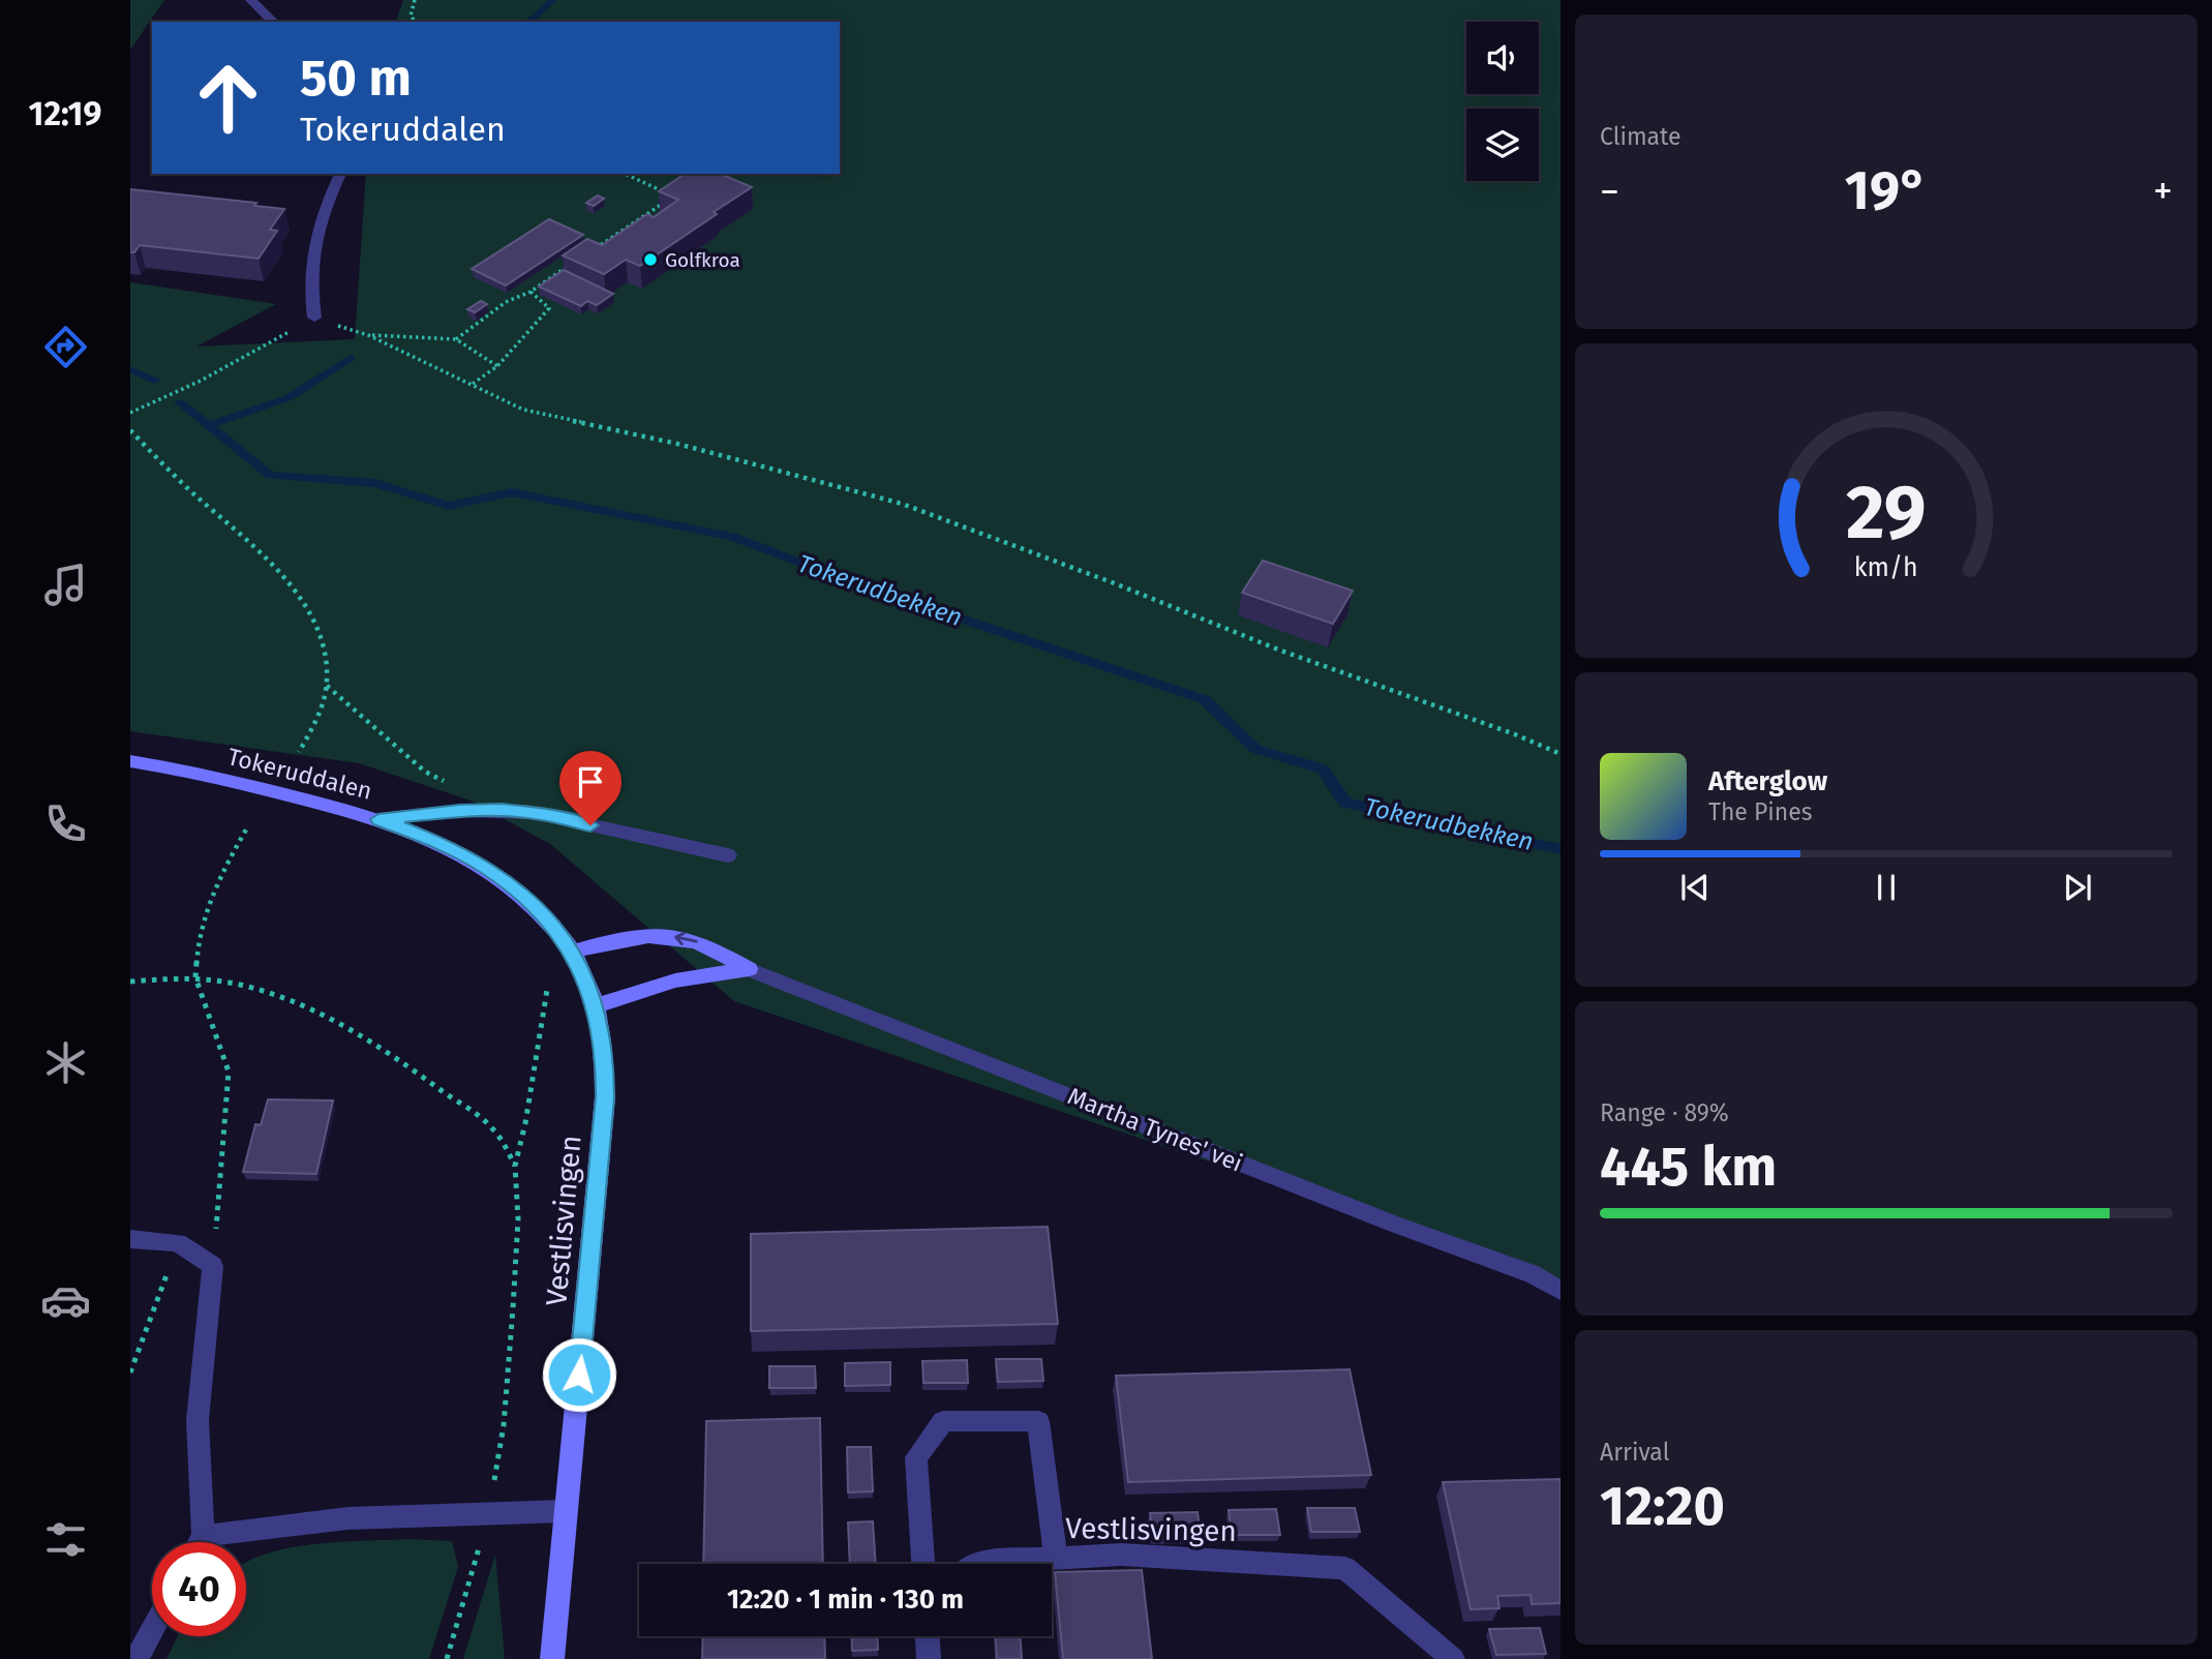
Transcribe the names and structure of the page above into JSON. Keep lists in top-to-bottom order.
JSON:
{
  "streets": {
    "street": ["Tokeruddalen", "Martha Tynes' vei", "Vestlisvingen"]
  },
  "crossings": [
    ["Tokeruddalen", "Vestlisvingen"]
  ],
  "water": ["Tokerudbekken"],
  "places": ["Golfkroa"],
  "page": {
    "tabs": "12:19",
    "tile": [
      "Climate",
      ["Range · 89%", "445 km"],
      ["Arrival", "12:20"]
    ],
    "turn": ["50 m", "Tokeruddalen"],
    "heat": ["−", "19°", "+"],
    "song": ["Afterglow", "The Pines"],
    "limit": "40",
    "trip": "12:20 · 1 min · 130 m",
    "gauge": ["29", "km/h"]
  }
}
